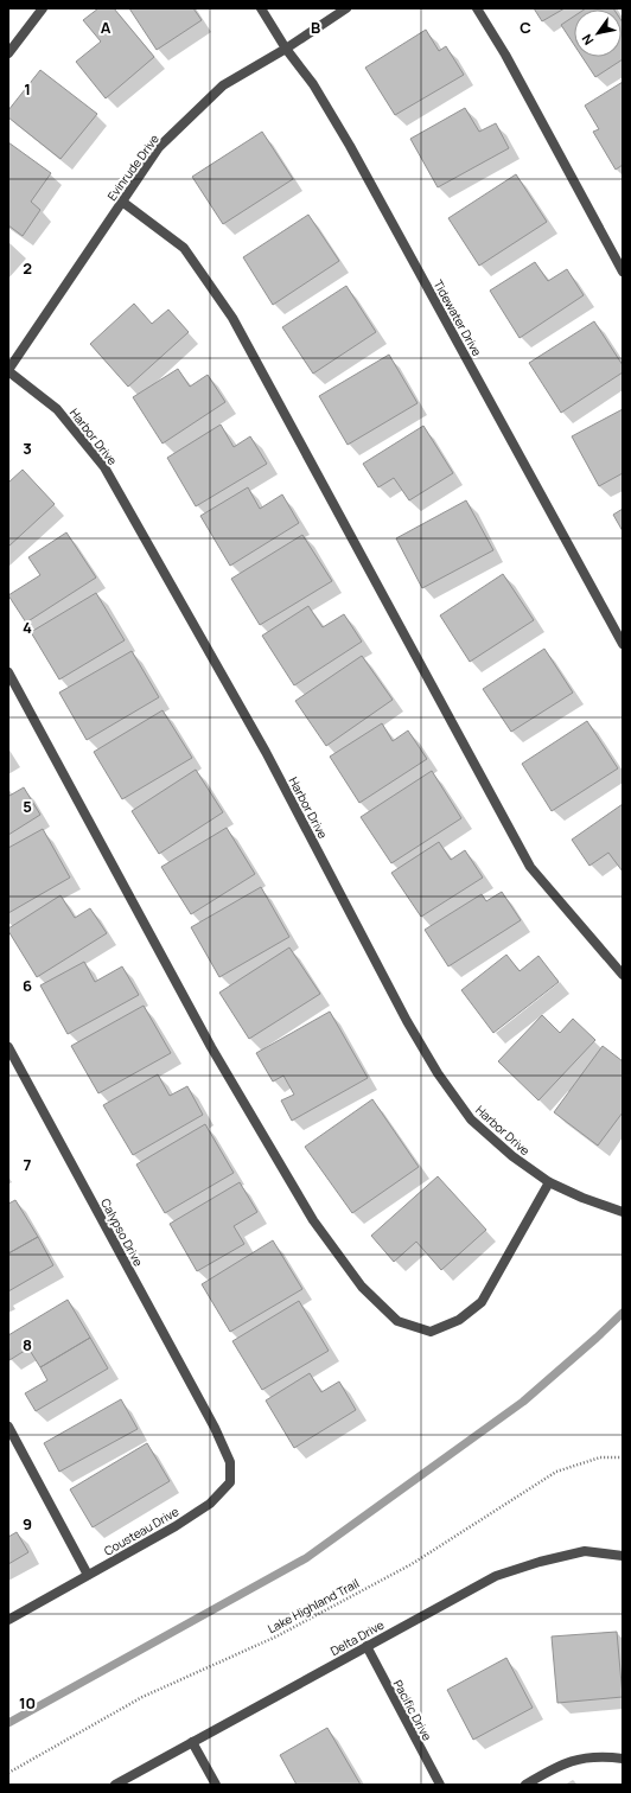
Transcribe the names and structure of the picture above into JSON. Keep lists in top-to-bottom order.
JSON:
{
  "streets": {
    "street": [
      "Evinrude Drive",
      "Tidewater Drive",
      "Harbor Drive",
      "Calypso Drive",
      "Cousteau Drive",
      "Delta Drive",
      "Pacific Drive"
    ],
    "path": ["Lake Highland Trail"]
  },
  "crossings": [
    ["Evinrude Drive", "Tidewater Drive"],
    ["Evinrude Drive", "Harbor Drive"],
    ["Calypso Drive", "Cousteau Drive"],
    ["Delta Drive", "Pacific Drive"]
  ],
  "north": "bottom left",
  "grid": {
    "columns": ["A", "B", "C"],
    "rows": [
      "1",
      "2",
      "3",
      "4",
      "5",
      "6",
      "7",
      "8",
      "9",
      "10"
    ]
  }
}
